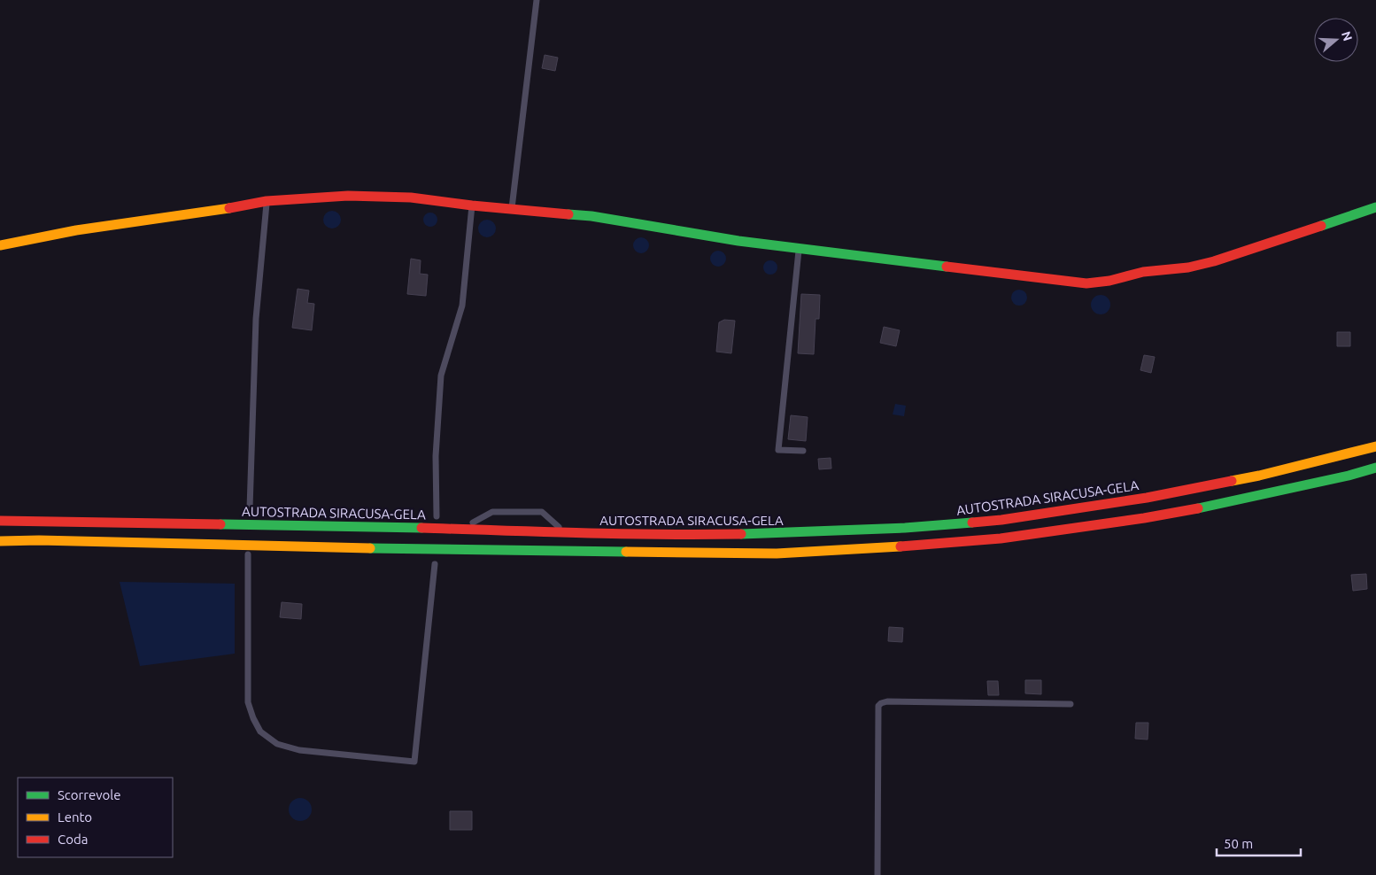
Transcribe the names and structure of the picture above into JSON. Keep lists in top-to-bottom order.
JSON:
{
  "streets": {
    "main road": ["AUTOSTRADA SIRACUSA-GELA"]
  },
  "legend": ["Scorrevole", "Lento", "Coda"],
  "scale_bar": "50 m",
  "north": "right"
}
